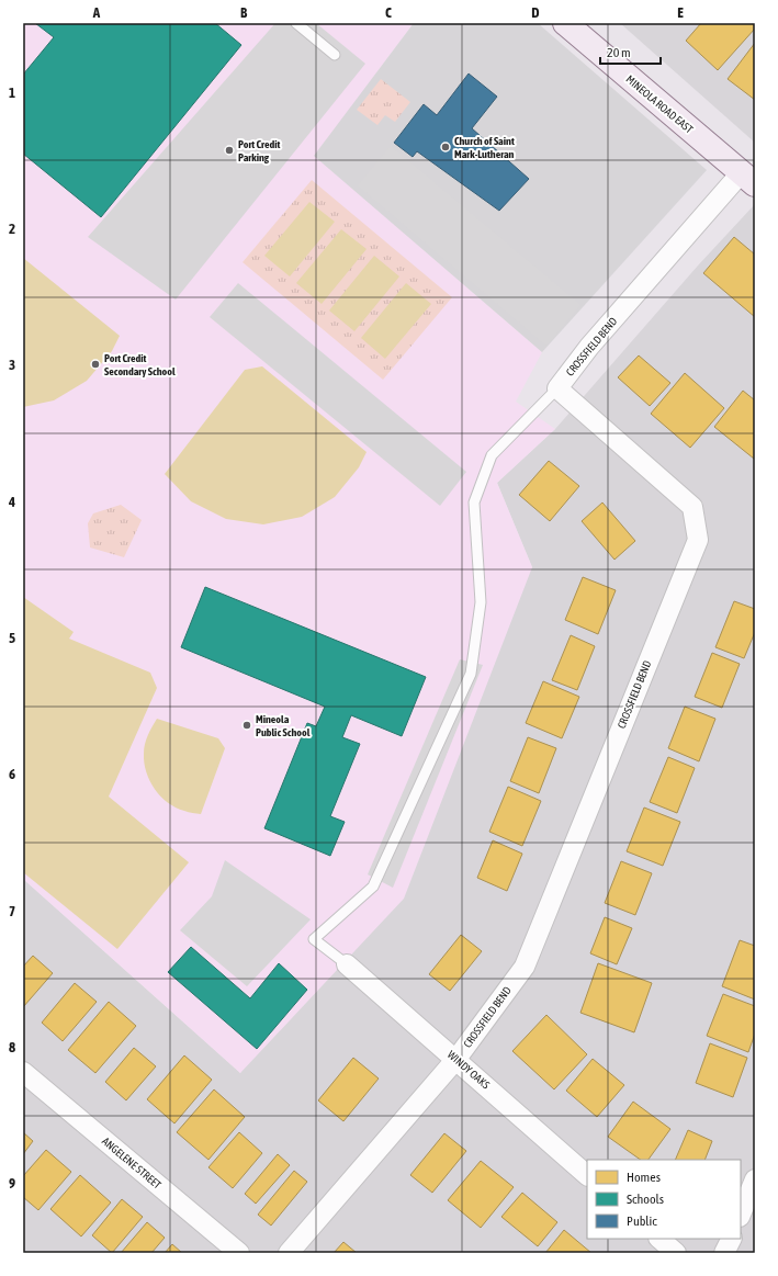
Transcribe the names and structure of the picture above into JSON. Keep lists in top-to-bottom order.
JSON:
{
  "streets": {
    "street": [
      "MINEOLA ROAD EAST",
      "CROSSFIELD BEND",
      "WINDY OAKS",
      "ANGELENE STREET"
    ]
  },
  "crossings": [
    ["MINEOLA ROAD EAST", "CROSSFIELD BEND"],
    ["CROSSFIELD BEND", "WINDY OAKS"]
  ],
  "places": [
    "Church of Saint Mark-Lutheran",
    "Port Credit Parking",
    "Port Credit Secondary School",
    "Mineola Public School"
  ],
  "legend": ["Homes", "Schools", "Public"],
  "scale_bar": "20 m",
  "grid": {
    "columns": [
      "A",
      "B",
      "C",
      "D",
      "E"
    ],
    "rows": [
      "1",
      "2",
      "3",
      "4",
      "5",
      "6",
      "7",
      "8",
      "9"
    ]
  }
}
